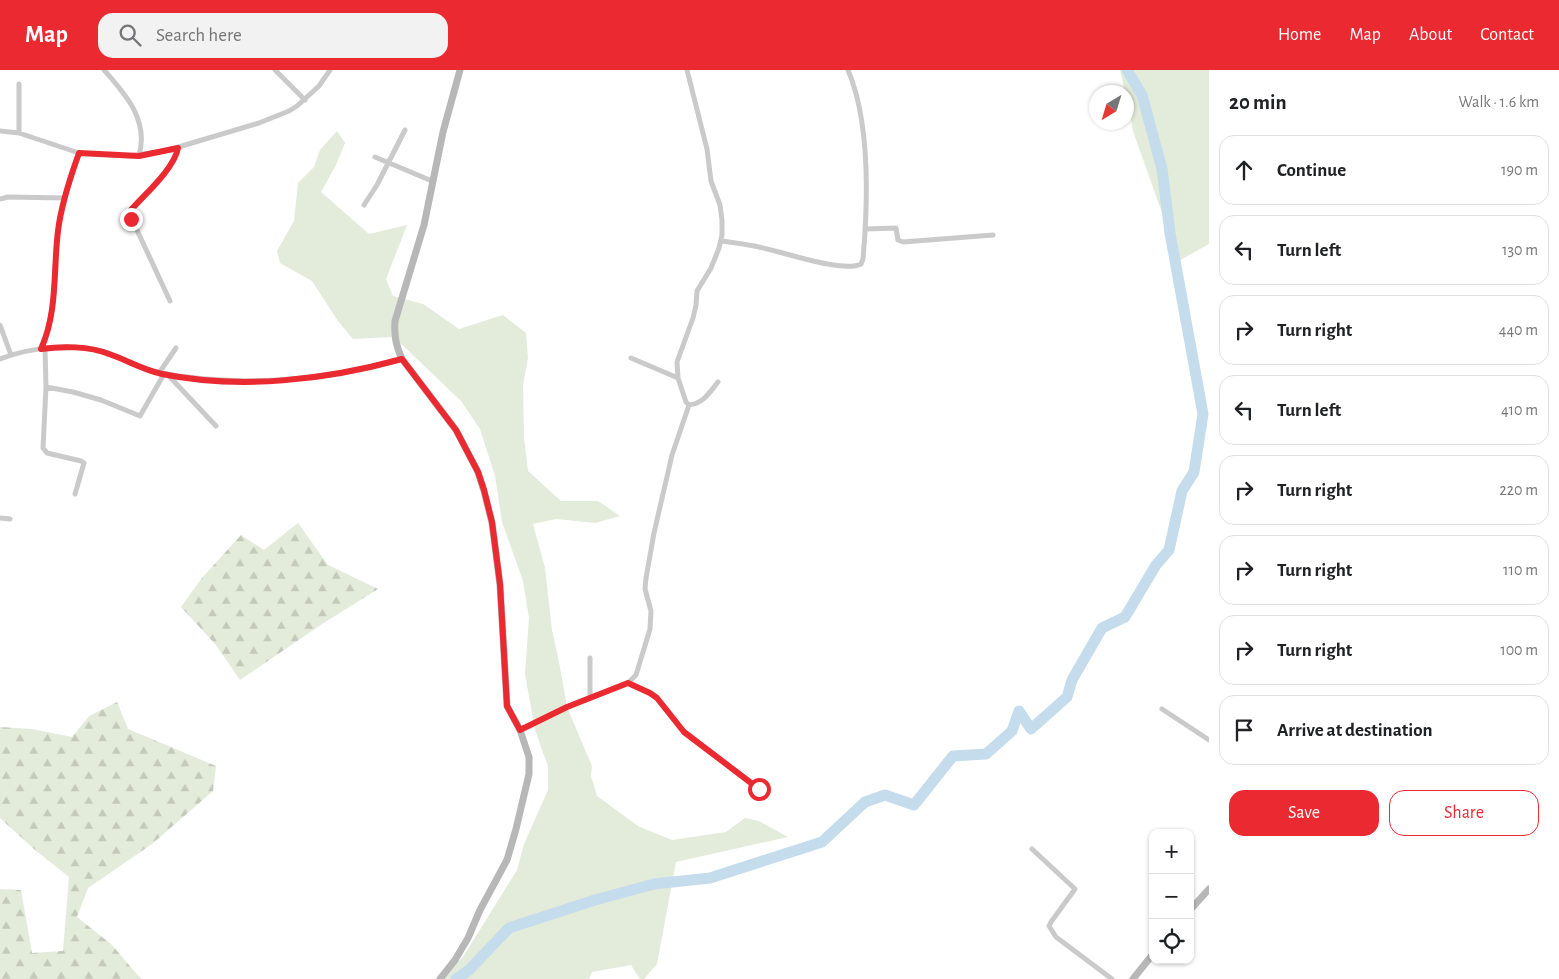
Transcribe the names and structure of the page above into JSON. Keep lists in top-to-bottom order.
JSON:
{
  "north": "bottom left",
  "page": {
    "header": "Map",
    "search": "Search here",
    "nav": [
      "Home",
      "Map",
      "About",
      "Contact"
    ],
    "heading": ["20 min", "Walk · 1.6 km"],
    "list": [
      ["Continue", "190 m"],
      ["Turn left", "130 m"],
      ["Turn right", "440 m"],
      ["Turn left", "410 m"],
      ["Turn right", "220 m"],
      ["Turn right", "110 m"],
      ["Turn right", "100 m"],
      "Arrive at destination"
    ],
    "buttons": ["Save", "Share"],
    "map_buttons": ["+", "−"]
  }
}
